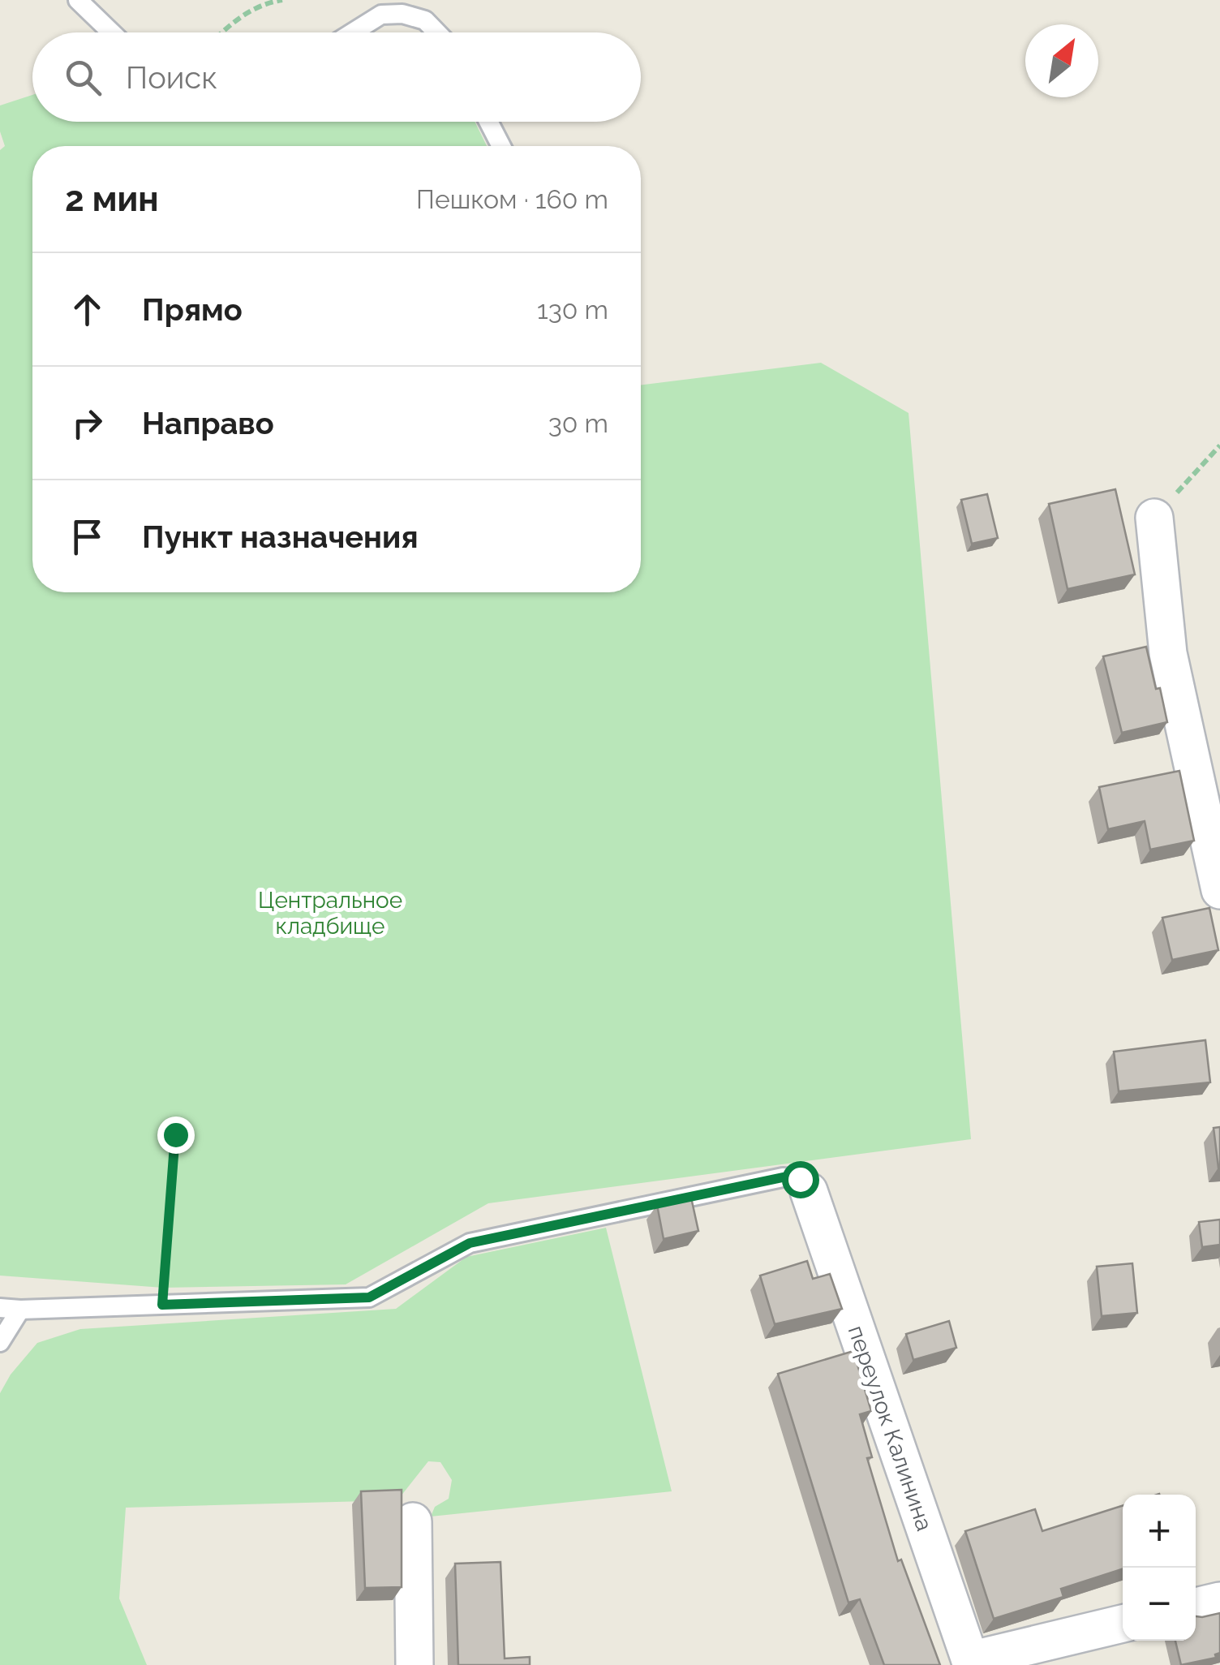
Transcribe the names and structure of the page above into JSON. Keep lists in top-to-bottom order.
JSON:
{
  "streets": {
    "street": ["переулок Калинина"]
  },
  "parks": ["Центральное кладбище"],
  "north": "top right",
  "page": {
    "search": "Поиск",
    "heading": ["2 мин", "Пешком · 160 m"],
    "list": [
      ["Прямо", "130 m"],
      ["Направо", "30 m"],
      "Пункт назначения"
    ],
    "map_buttons": ["+", "−"]
  }
}
